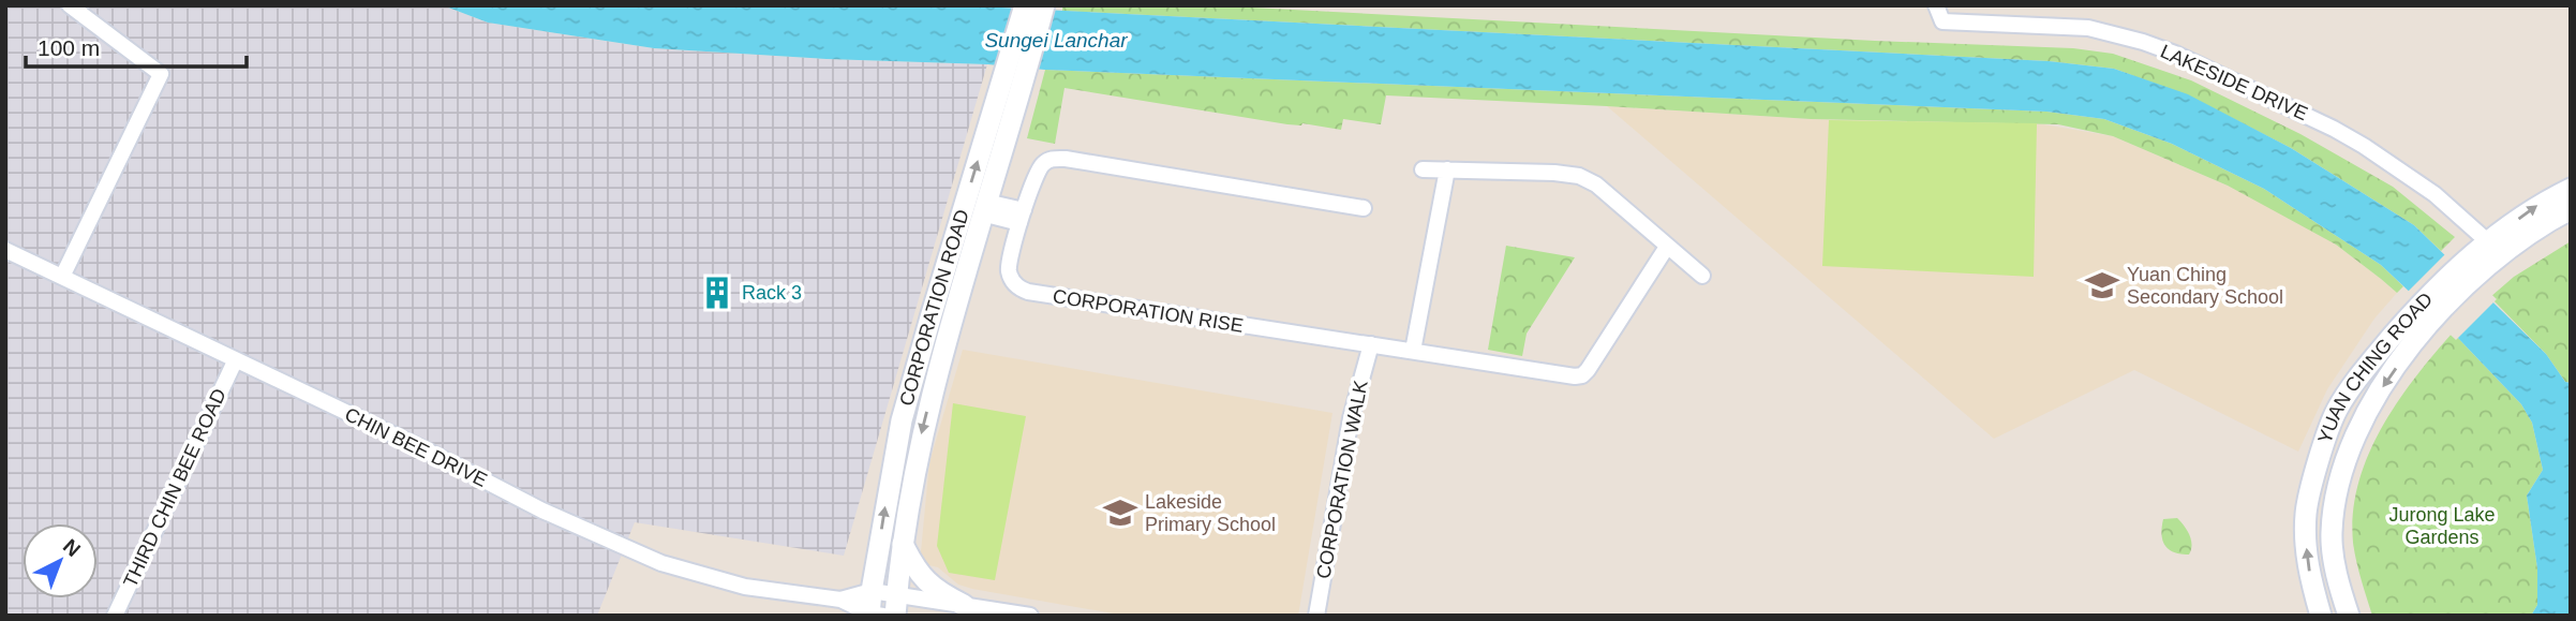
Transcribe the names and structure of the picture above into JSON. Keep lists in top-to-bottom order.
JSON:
{
  "streets": {
    "main road": ["CORPORATION ROAD", "YUAN CHING ROAD"],
    "street": [
      "LAKESIDE DRIVE",
      "CORPORATION RISE",
      "CHIN BEE DRIVE",
      "CORPORATION WALK",
      "THIRD CHIN BEE ROAD"
    ]
  },
  "crossings": [
    ["LAKESIDE DRIVE", "YUAN CHING ROAD"],
    ["CORPORATION ROAD", "CHIN BEE DRIVE"],
    ["CORPORATION RISE", "CORPORATION WALK"],
    ["CHIN BEE DRIVE", "THIRD CHIN BEE ROAD"]
  ],
  "water": ["Sungei Lanchar"],
  "parks": ["Jurong Lake Gardens"],
  "places": {
    "school or university": ["Yuan Ching Secondary School", "Lakeside Primary School"],
    "building": ["Rack 3"]
  },
  "scale_bar": "100 m",
  "north": "top right"
}
